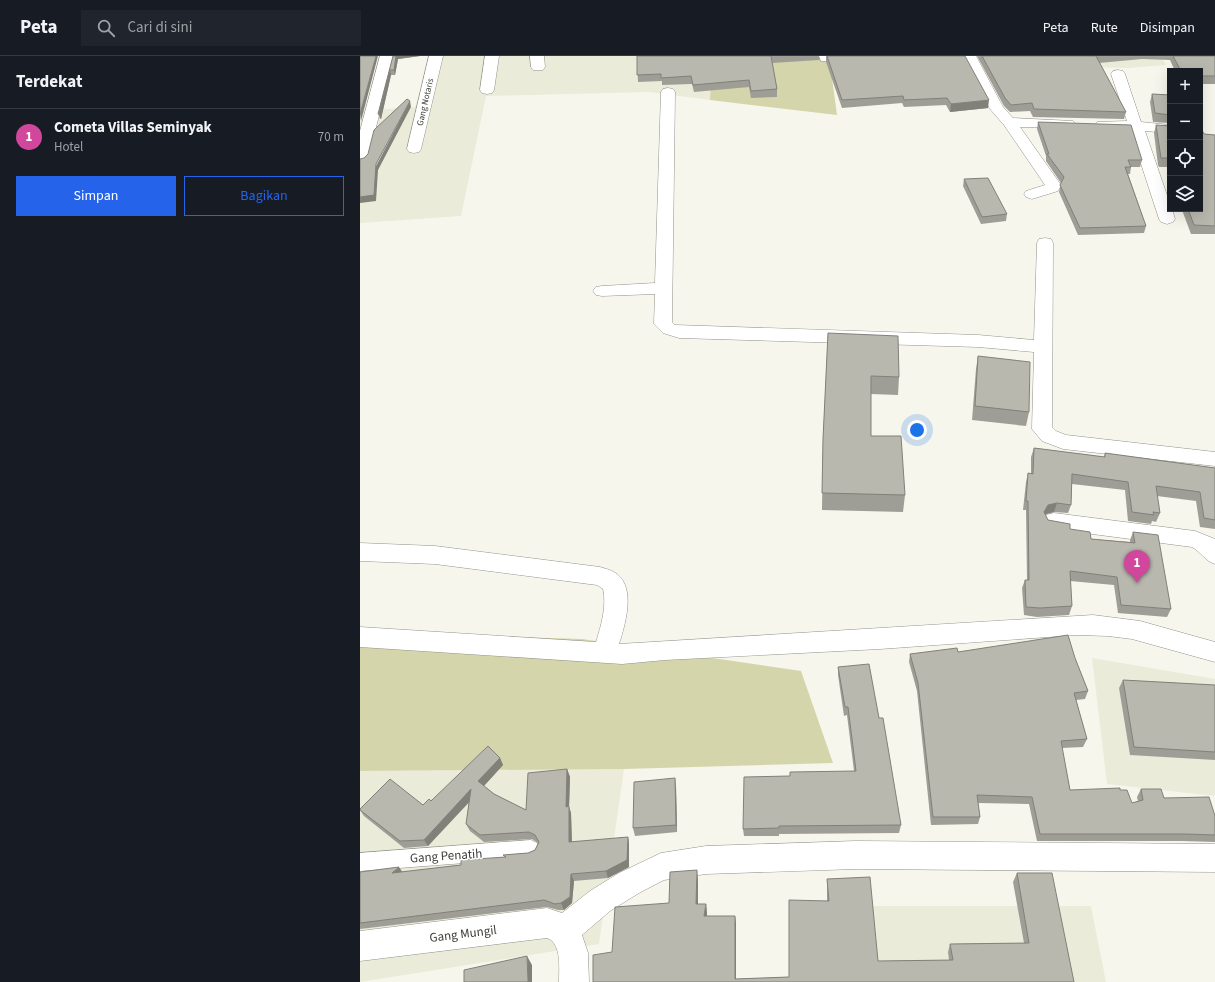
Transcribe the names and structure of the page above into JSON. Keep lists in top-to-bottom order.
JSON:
{
  "streets": {
    "street": ["Gang Notaris", "Gang Mungil"],
    "lane": ["Gang Penatih"]
  },
  "page": {
    "header": "Peta",
    "search": "Cari di sini",
    "nav": ["Peta", "Rute", "Disimpan"],
    "heading": "Terdekat",
    "map_buttons": ["+", "−"],
    "list": [
      {
        "mark": "1",
        "name": "Cometa Villas Seminyak",
        "note": "Hotel",
        "value": "70 m"
      }
    ],
    "buttons": ["Simpan", "Bagikan"],
    "pins": "1"
  }
}
